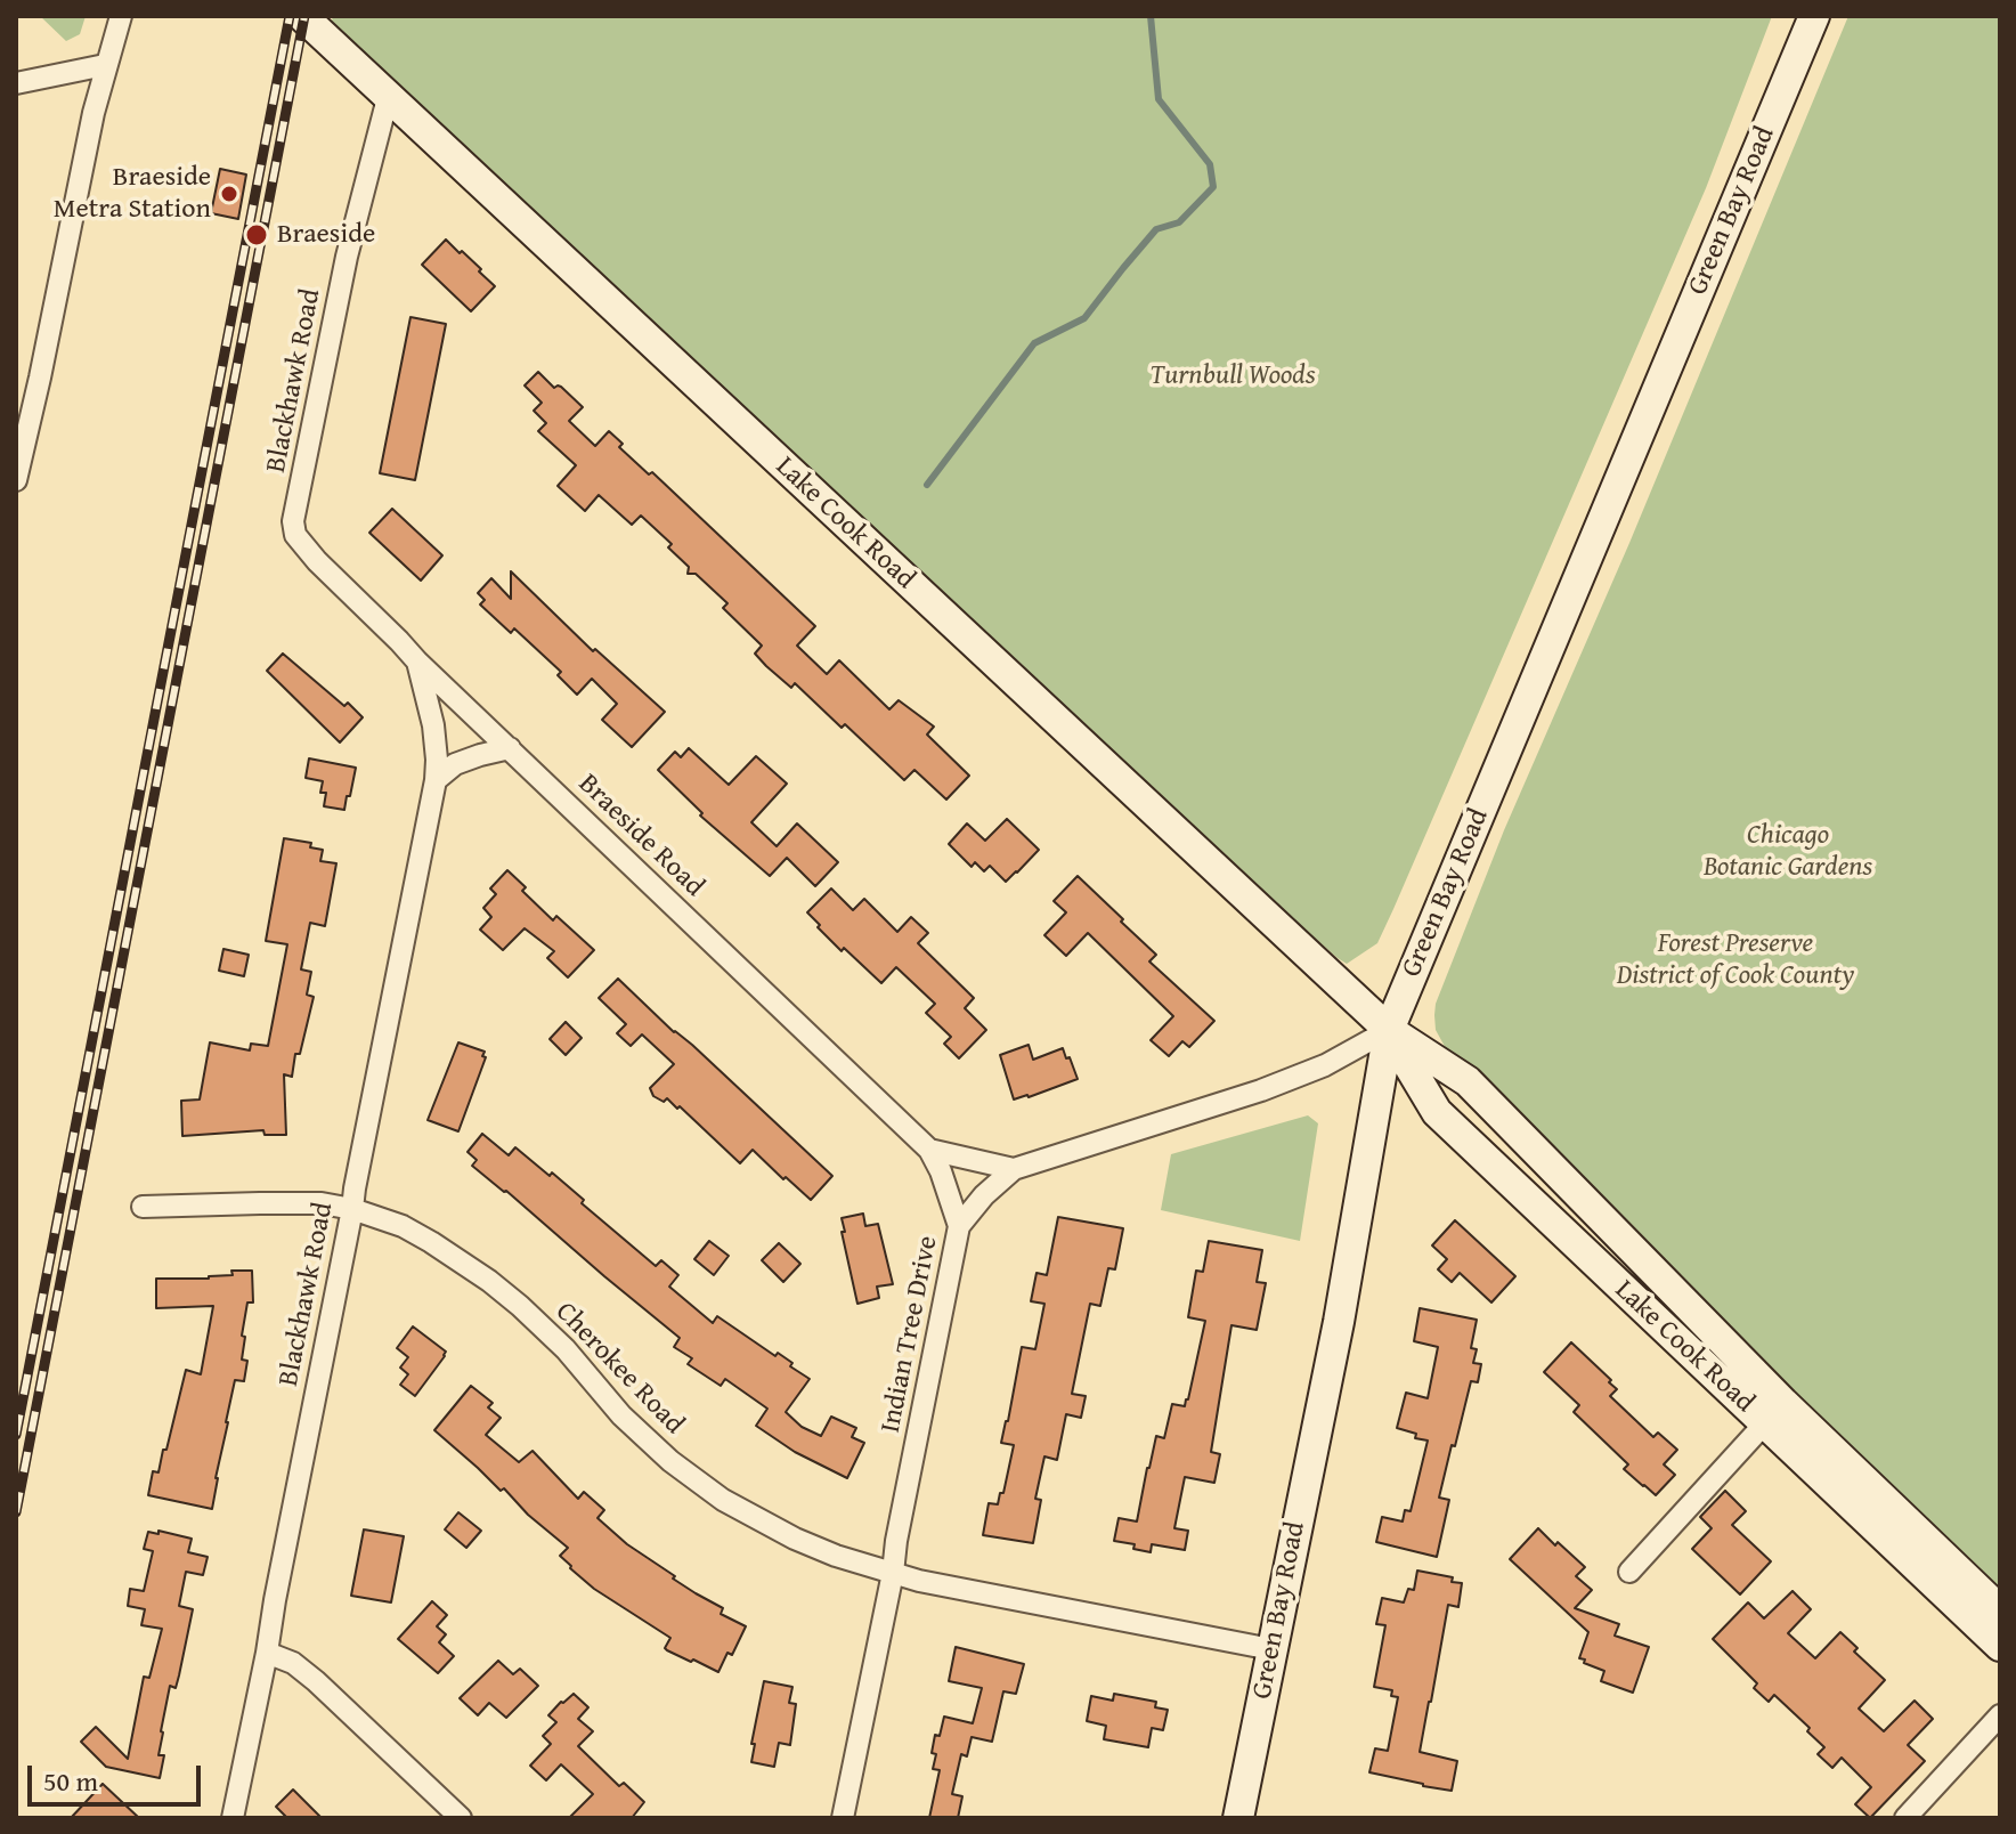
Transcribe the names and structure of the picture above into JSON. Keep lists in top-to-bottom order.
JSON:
{
  "streets": {
    "main road": ["Green Bay Road", "Lake Cook Road"],
    "street": [
      "Blackhawk Road",
      "Braeside Road",
      "Indian Tree Drive",
      "Cherokee Road"
    ]
  },
  "crossings": [
    ["Green Bay Road", "Lake Cook Road"],
    ["Green Bay Road", "Indian Tree Drive"],
    ["Green Bay Road", "Cherokee Road"],
    ["Blackhawk Road", "Lake Cook Road"],
    ["Blackhawk Road", "Braeside Road"],
    ["Blackhawk Road", "Cherokee Road"],
    ["Lake Cook Road", "Indian Tree Drive"],
    ["Braeside Road", "Indian Tree Drive"],
    ["Indian Tree Drive", "Cherokee Road"]
  ],
  "parks": ["Turnbull Woods", "Chicago Botanic Gardens", "Forest Preserve District of Cook County"],
  "places": ["Braeside Metra Station", "Braeside"],
  "scale_bar": "50 m"
}
